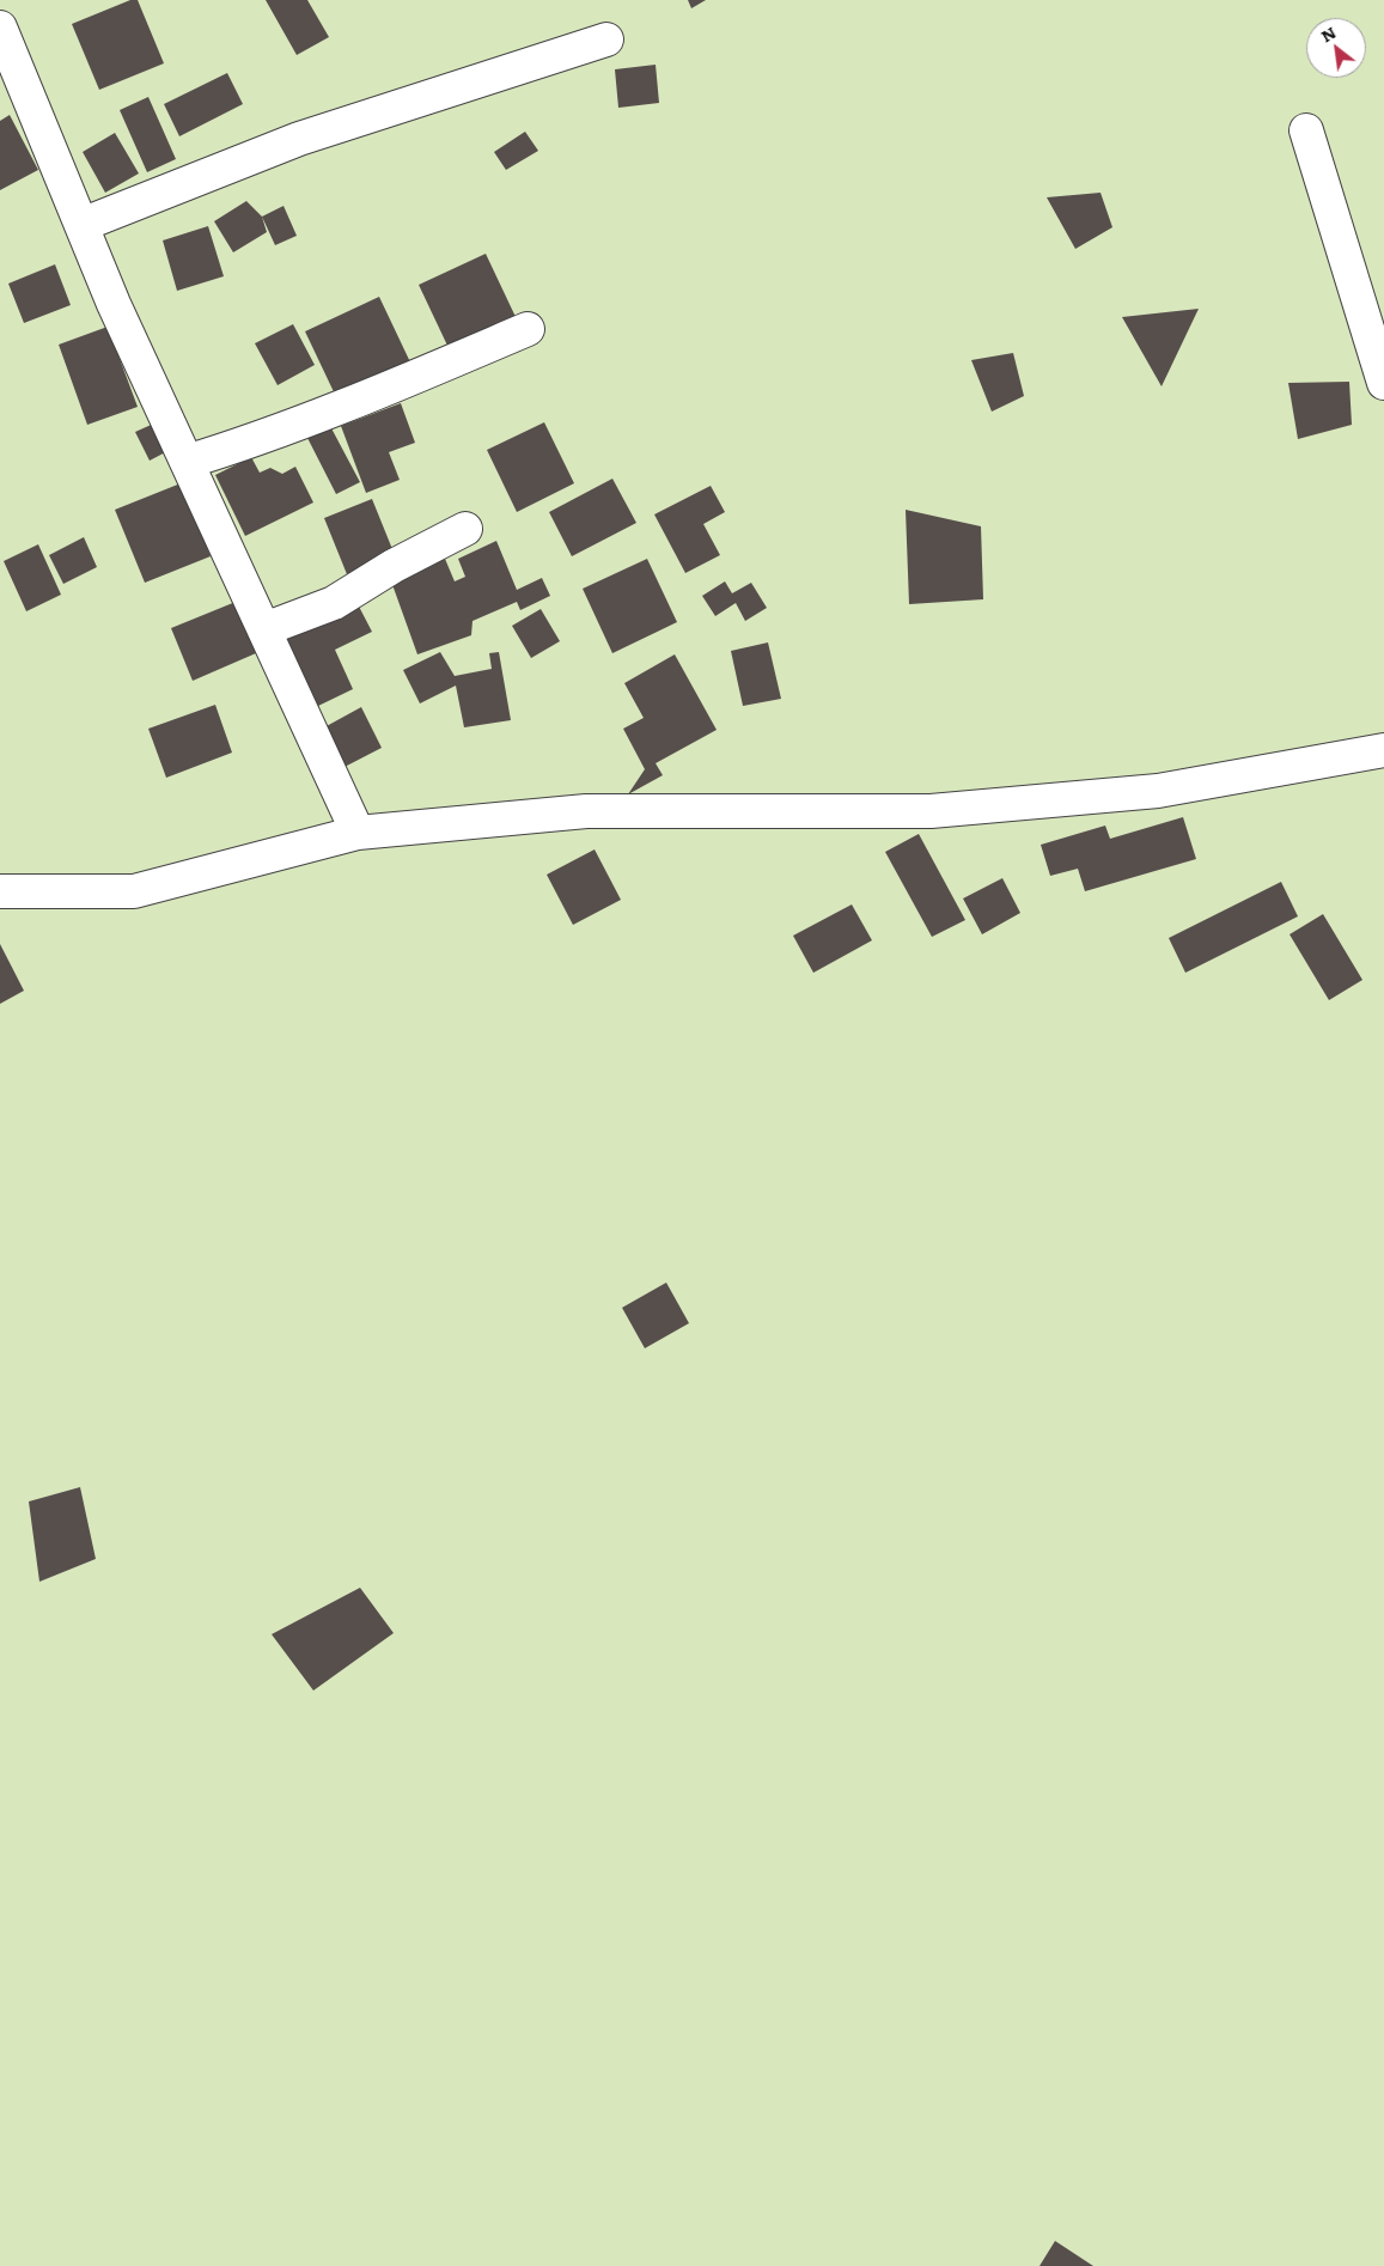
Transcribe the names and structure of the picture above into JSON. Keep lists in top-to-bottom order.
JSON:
{
  "north": "top left"
}
